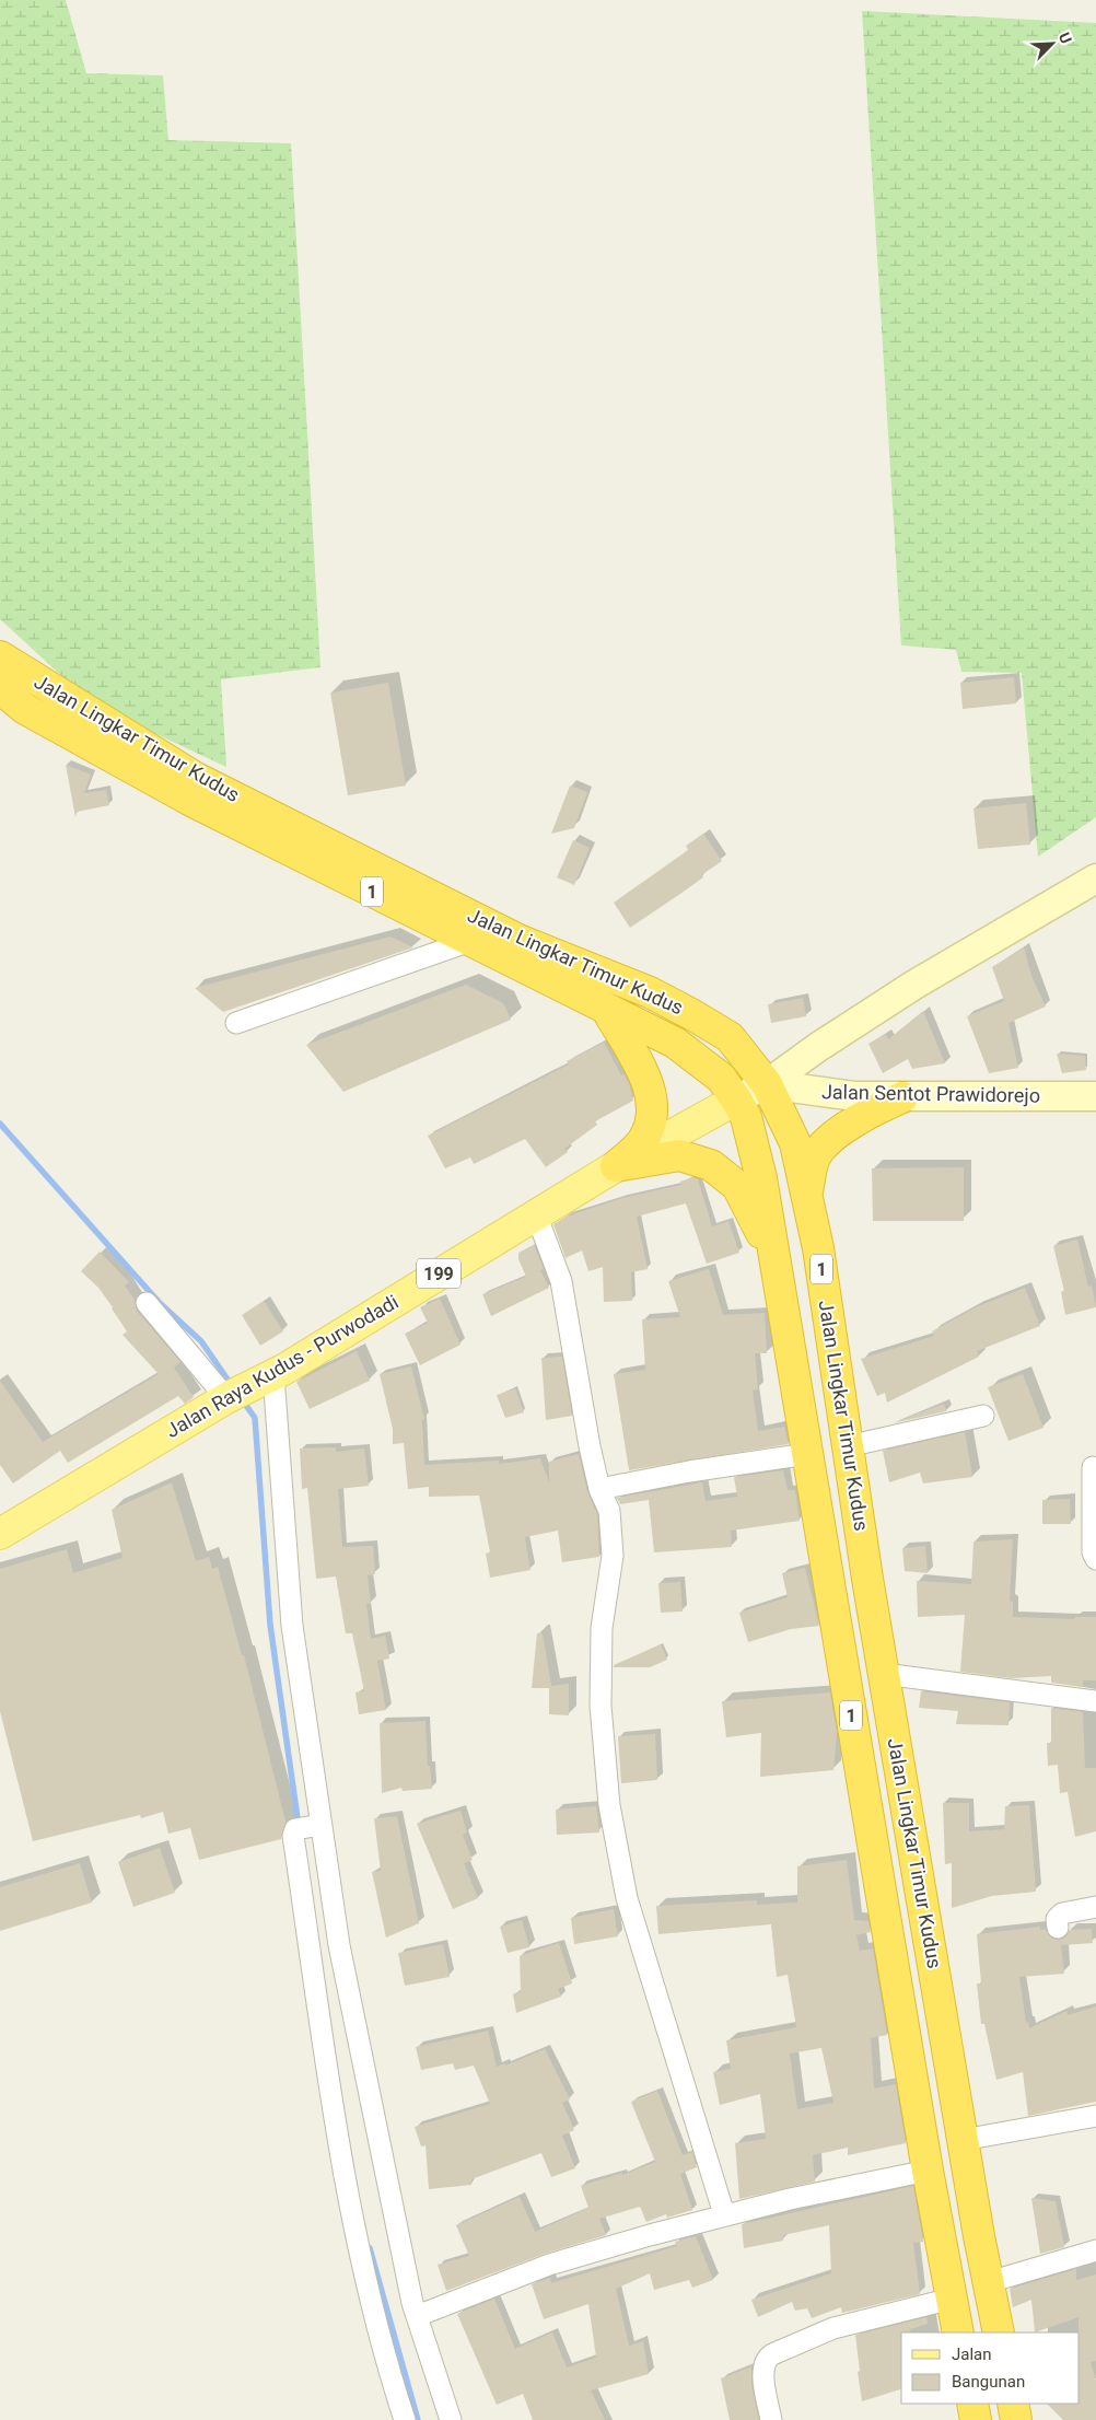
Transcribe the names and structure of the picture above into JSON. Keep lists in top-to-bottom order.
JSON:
{
  "streets": {
    "highway": ["Jalan Lingkar Timur Kudus", "1"],
    "main road": ["Jalan Sentot Prawidorejo", "199", "Jalan Raya Kudus - Purwodadi"]
  },
  "crossings": [
    ["Jalan Lingkar Timur Kudus", "Jalan Sentot Prawidorejo"],
    ["Jalan Lingkar Timur Kudus", "Jalan Raya Kudus - Purwodadi"]
  ],
  "legend": ["Jalan", "Bangunan"],
  "north": "top right"
}
